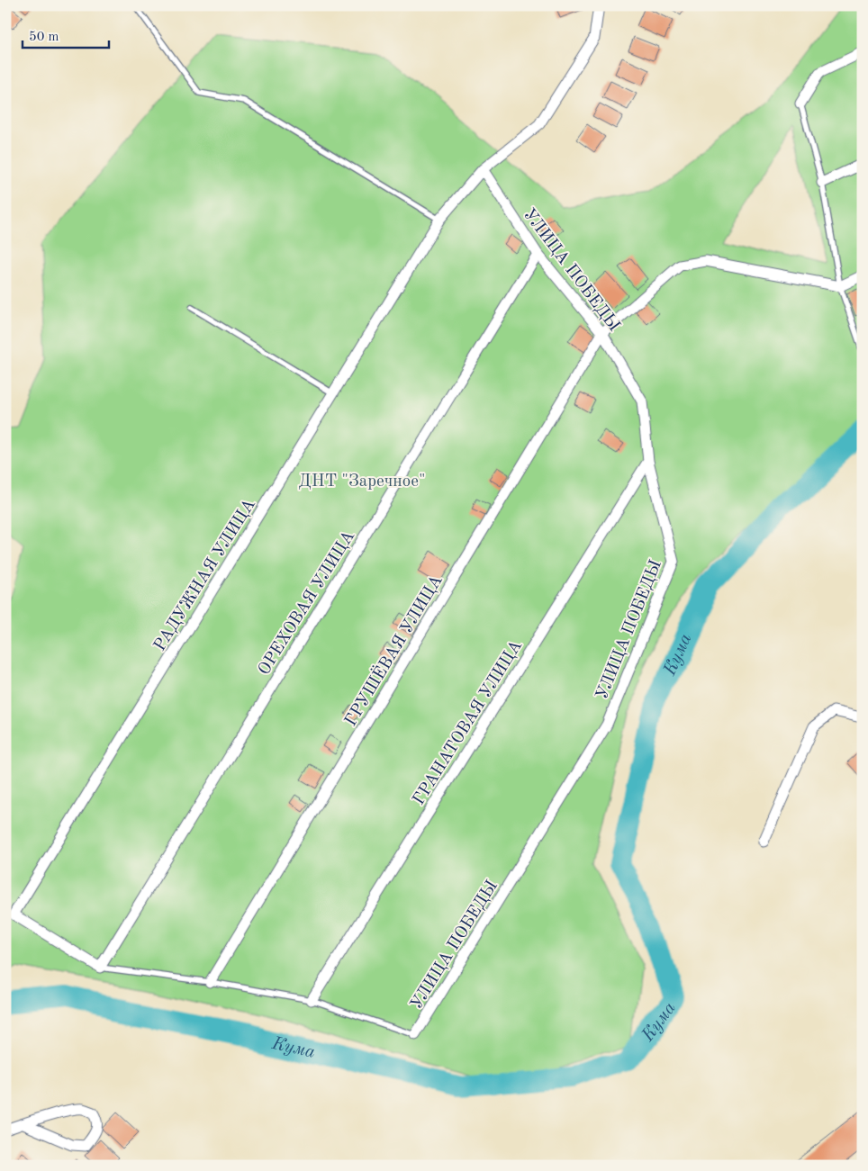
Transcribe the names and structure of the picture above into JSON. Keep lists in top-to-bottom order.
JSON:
{
  "streets": {
    "street": [
      "УЛИЦА ПОБЕДЫ",
      "РАДУЖНАЯ УЛИЦА",
      "ОРЕХОВАЯ УЛИЦА",
      "ГРУШЁВАЯ УЛИЦА",
      "ГРАНАТОВАЯ УЛИЦА"
    ]
  },
  "crossings": [
    ["УЛИЦА ПОБЕДЫ", "РАДУЖНАЯ УЛИЦА"],
    ["УЛИЦА ПОБЕДЫ", "ОРЕХОВАЯ УЛИЦА"],
    ["УЛИЦА ПОБЕДЫ", "ГРУШЁВАЯ УЛИЦА"],
    ["УЛИЦА ПОБЕДЫ", "ГРАНАТОВАЯ УЛИЦА"],
    ["РАДУЖНАЯ УЛИЦА", "ОРЕХОВАЯ УЛИЦА"]
  ],
  "water": ["Кума"],
  "parks": ["ДНТ \"Заречное\""],
  "scale_bar": "50 m"
}
